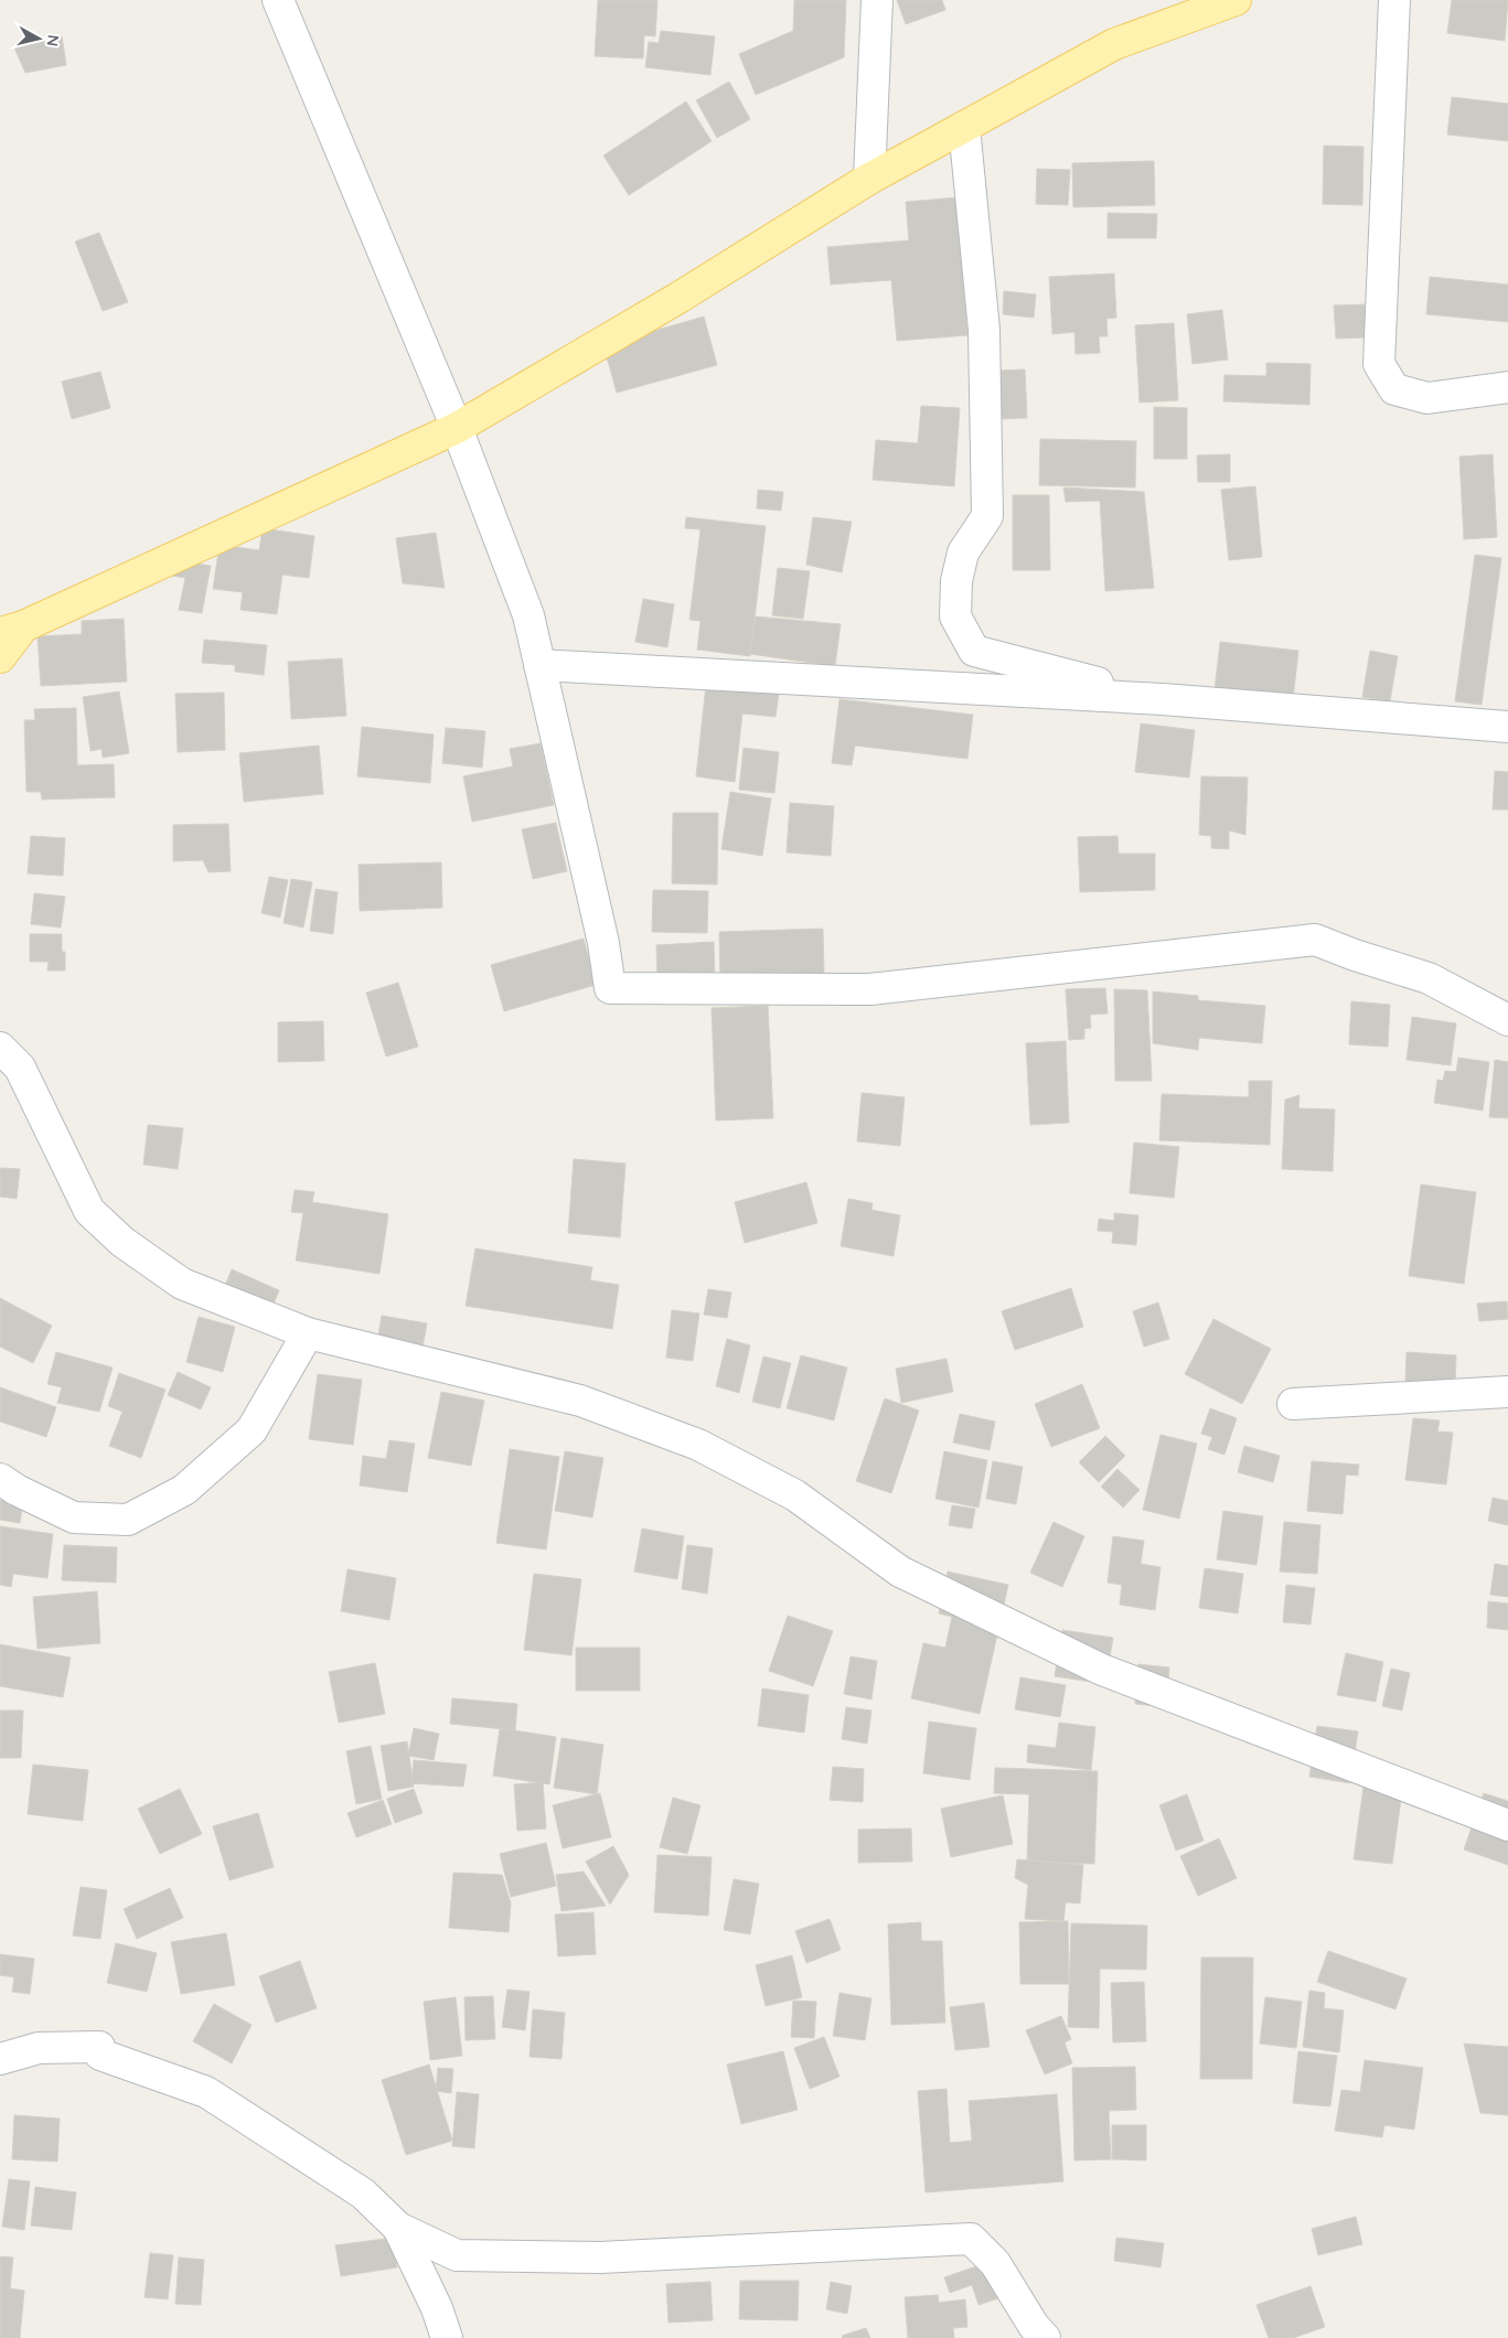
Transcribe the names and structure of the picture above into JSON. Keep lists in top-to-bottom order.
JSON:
{
  "north": "right"
}
